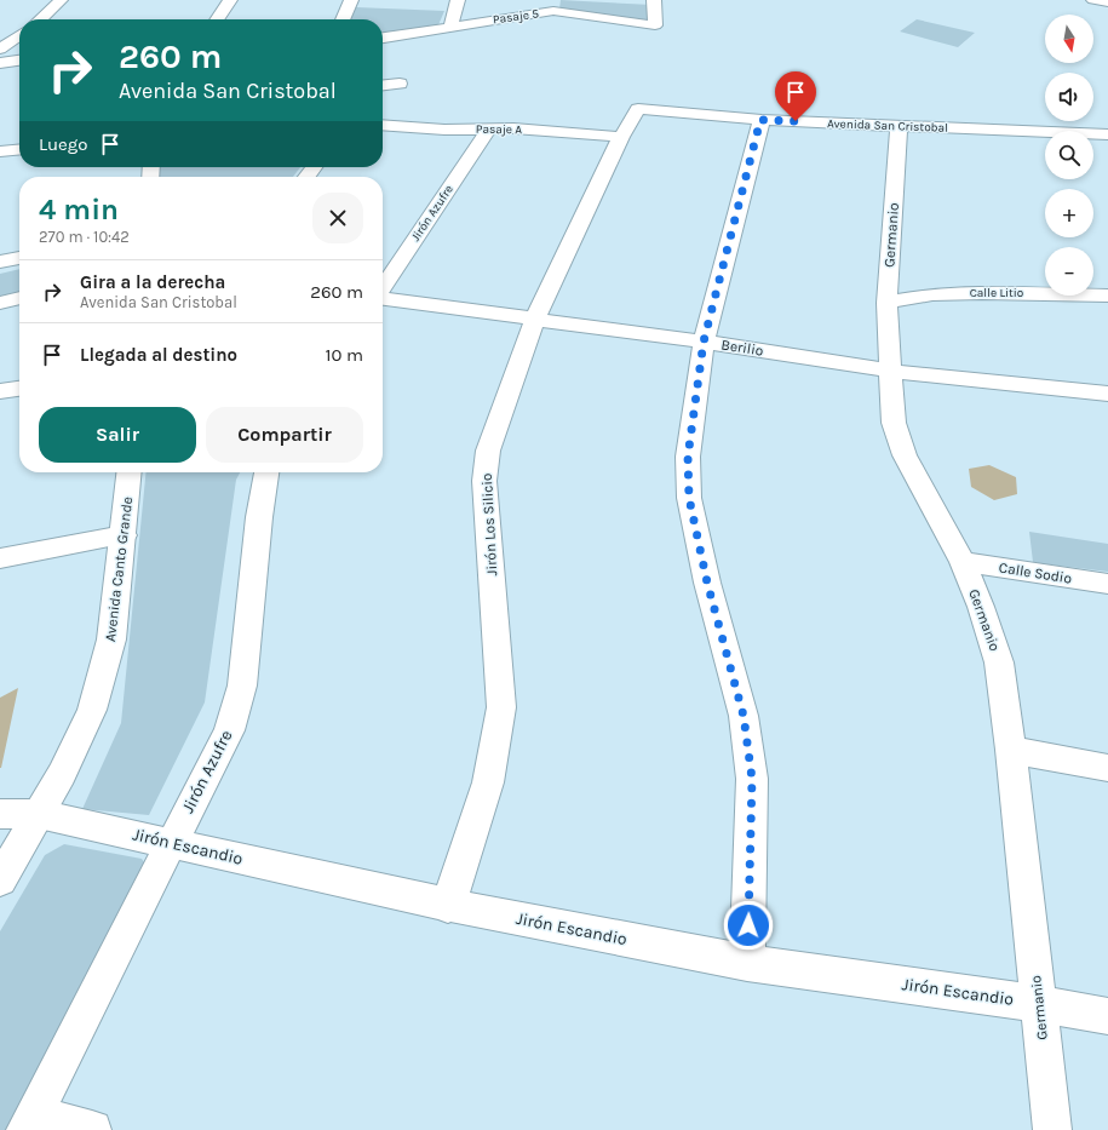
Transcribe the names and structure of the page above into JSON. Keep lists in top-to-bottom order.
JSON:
{
  "streets": {
    "street": [
      "Pasaje 5",
      "Avenida San Cristobal",
      "Pasaje A",
      "Jirón Azufre",
      "Germanio",
      "Calle Litio",
      "Berilio",
      "Jirón Los Silicio",
      "Avenida Canto Grande",
      "Calle Sodio",
      "Jirón Escandio"
    ]
  },
  "crossings": [
    ["Avenida San Cristobal", "Germanio"],
    ["Avenida San Cristobal", "Jirón Los Silicio"],
    ["Pasaje A", "Jirón Azufre"],
    ["Pasaje A", "Jirón Los Silicio"],
    ["Jirón Azufre", "Jirón Escandio"],
    ["Germanio", "Calle Litio"],
    ["Germanio", "Berilio"],
    ["Germanio", "Calle Sodio"],
    ["Germanio", "Jirón Escandio"],
    ["Berilio", "Jirón Los Silicio"],
    ["Jirón Los Silicio", "Jirón Escandio"],
    ["Avenida Canto Grande", "Jirón Escandio"]
  ],
  "north": "bottom",
  "page": {
    "map_buttons": ["+", "−"],
    "turn": ["260 m", "Avenida San Cristobal"],
    "then": "Luego",
    "heading": ["4 min", "270 m · 10:42"],
    "list": [
      {
        "name": "Gira a la derecha",
        "note": "Avenida San Cristobal",
        "value": "260 m"
      },
      {
        "name": "Llegada al destino",
        "value": "10 m"
      }
    ],
    "buttons": ["Salir", "Compartir"]
  }
}
